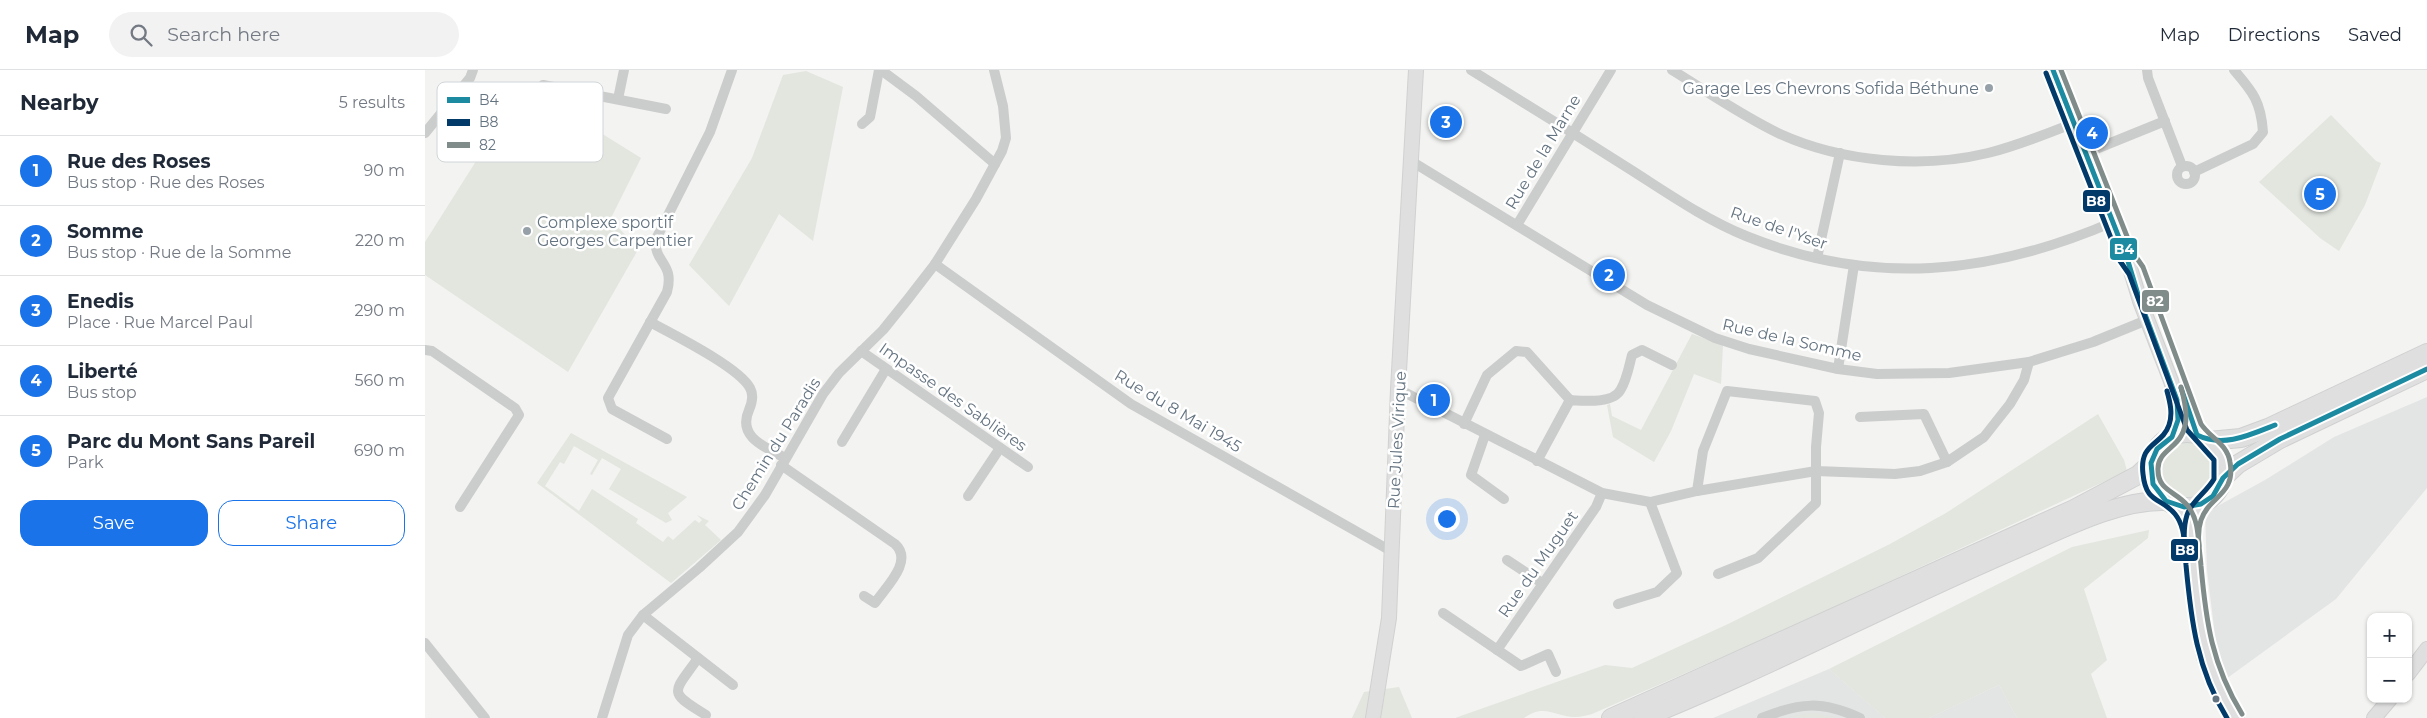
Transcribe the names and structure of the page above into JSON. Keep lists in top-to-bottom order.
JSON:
{
  "streets": {
    "street": [
      "Rue de la Marne",
      "Rue de l'Yser",
      "Rue de la Somme",
      "Impasse des Sablières",
      "Rue du 8 Mai 1945",
      "Rue Jules Virique",
      "Chemin du Paradis",
      "Rue du Muguet"
    ]
  },
  "crossings": [
    ["Rue de la Marne", "Rue de l'Yser"],
    ["Rue de la Marne", "Rue de la Somme"],
    ["Rue de la Somme", "Rue Jules Virique"],
    ["Impasse des Sablières", "Chemin du Paradis"],
    ["Rue du 8 Mai 1945", "Rue Jules Virique"],
    ["Rue du 8 Mai 1945", "Chemin du Paradis"]
  ],
  "places": ["Garage Les Chevrons Sofida Béthune", "Complexe sportif Georges Carpentier"],
  "lines": ["transit line B4", "transit line 82", "transit line B8"],
  "legend": ["B4", "B8", "82"],
  "page": {
    "header": "Map",
    "search": "Search here",
    "nav": ["Map", "Directions", "Saved"],
    "heading": ["Nearby", "5 results"],
    "pins": [
      "3",
      "4",
      "5",
      "2",
      "1"
    ],
    "list": [
      {
        "mark": "1",
        "name": "Rue des Roses",
        "note": "Bus stop · Rue des Roses",
        "value": "90 m"
      },
      {
        "mark": "2",
        "name": "Somme",
        "note": "Bus stop · Rue de la Somme",
        "value": "220 m"
      },
      {
        "mark": "3",
        "name": "Enedis",
        "note": "Place · Rue Marcel Paul",
        "value": "290 m"
      },
      {
        "mark": "4",
        "name": "Liberté",
        "note": "Bus stop",
        "value": "560 m"
      },
      {
        "mark": "5",
        "name": "Parc du Mont Sans Pareil",
        "note": "Park",
        "value": "690 m"
      }
    ],
    "buttons": ["Save", "Share"],
    "map_buttons": ["+", "−"]
  }
}
